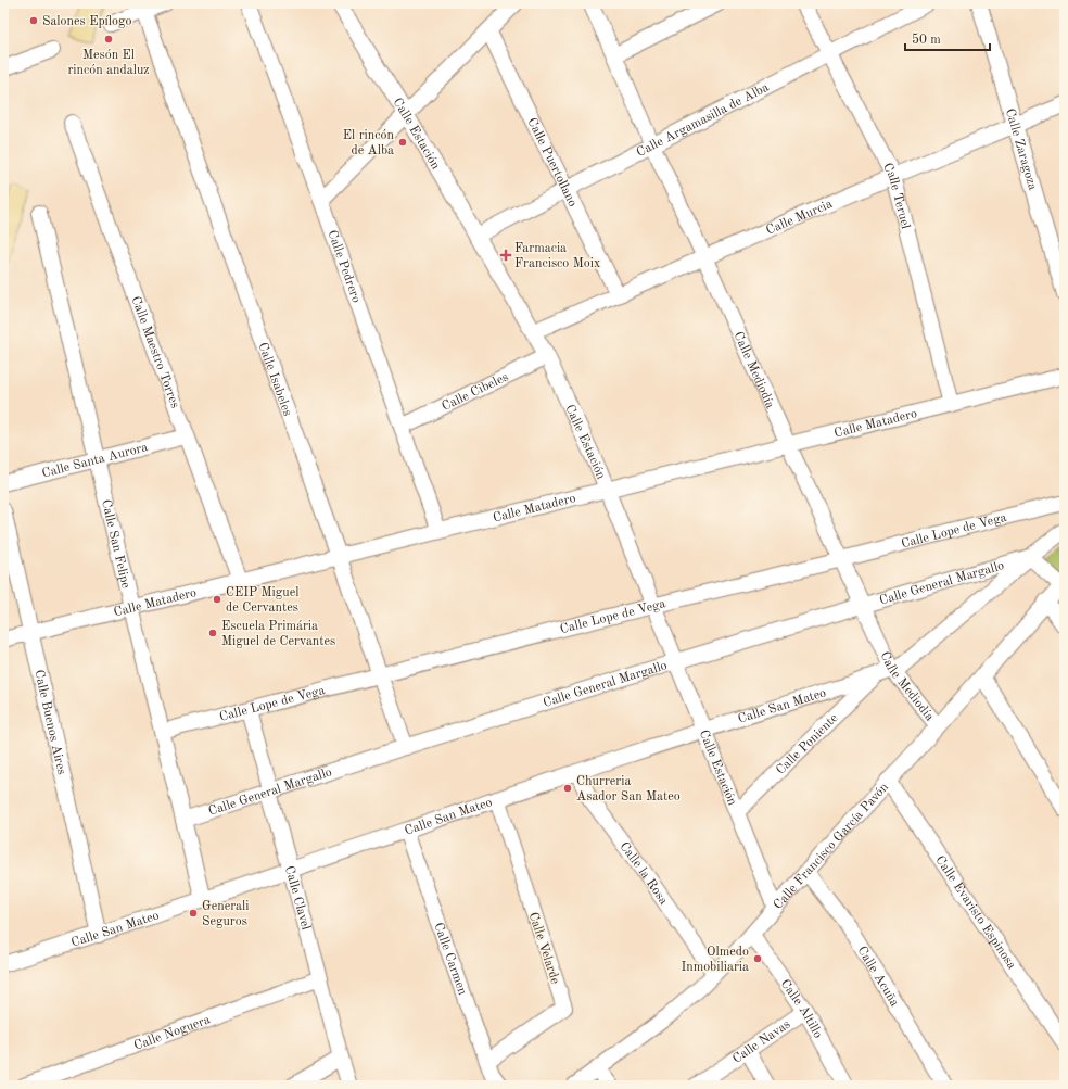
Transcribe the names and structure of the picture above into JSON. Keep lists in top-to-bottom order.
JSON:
{
  "streets": {
    "street": [
      "Calle Argamasilla de Alba",
      "Calle Estación",
      "Calle Zaragoza",
      "Calle Puertollano",
      "Calle Teruel",
      "Calle Murcia",
      "Calle Pedrero",
      "Calle Maestro Torres",
      "Calle Mediodía",
      "Calle Isabeles",
      "Calle Cibeles",
      "Calle Matadero",
      "Calle Santa Aurora",
      "Calle Lope de Vega",
      "Calle San Felipe",
      "Calle General Margallo",
      "Calle San Mateo",
      "Calle Buenos Aires",
      "Calle Poniente",
      "Calle Francisco García Pavón",
      "Calle la Rosa",
      "Calle Clavel",
      "Calle Evaristo Espinosa",
      "Calle Velarde",
      "Calle Carmen",
      "Calle Acuña",
      "Calle Altillo",
      "Calle Noguera",
      "Calle Navas"
    ]
  },
  "crossings": [
    ["Calle Argamasilla de Alba", "Calle Estación"],
    ["Calle Argamasilla de Alba", "Calle Puertollano"],
    ["Calle Argamasilla de Alba", "Calle Teruel"],
    ["Calle Argamasilla de Alba", "Calle Mediodía"],
    ["Calle Estación", "Calle Murcia"],
    ["Calle Estación", "Calle Cibeles"],
    ["Calle Estación", "Calle Matadero"],
    ["Calle Estación", "Calle Lope de Vega"],
    ["Calle Estación", "Calle General Margallo"],
    ["Calle Estación", "Calle San Mateo"],
    ["Calle Estación", "Calle Poniente"],
    ["Calle Estación", "Calle Francisco García Pavón"],
    ["Calle Zaragoza", "Calle Murcia"],
    ["Calle Puertollano", "Calle Murcia"],
    ["Calle Teruel", "Calle Murcia"],
    ["Calle Teruel", "Calle Matadero"],
    ["Calle Murcia", "Calle Mediodía"],
    ["Calle Pedrero", "Calle Cibeles"],
    ["Calle Pedrero", "Calle Matadero"],
    ["Calle Maestro Torres", "Calle Matadero"],
    ["Calle Maestro Torres", "Calle Santa Aurora"],
    ["Calle Mediodía", "Calle Matadero"],
    ["Calle Mediodía", "Calle Lope de Vega"],
    ["Calle Mediodía", "Calle General Margallo"],
    ["Calle Mediodía", "Calle San Mateo"],
    ["Calle Mediodía", "Calle Francisco García Pavón"],
    ["Calle Isabeles", "Calle Matadero"],
    ["Calle Isabeles", "Calle Lope de Vega"],
    ["Calle Isabeles", "Calle General Margallo"],
    ["Calle Matadero", "Calle San Felipe"],
    ["Calle Matadero", "Calle Buenos Aires"],
    ["Calle Santa Aurora", "Calle San Felipe"],
    ["Calle Lope de Vega", "Calle San Felipe"],
    ["Calle Lope de Vega", "Calle Clavel"],
    ["Calle San Felipe", "Calle General Margallo"],
    ["Calle San Felipe", "Calle San Mateo"],
    ["Calle General Margallo", "Calle San Mateo"],
    ["Calle General Margallo", "Calle Clavel"],
    ["Calle San Mateo", "Calle Buenos Aires"],
    ["Calle San Mateo", "Calle Poniente"],
    ["Calle San Mateo", "Calle la Rosa"],
    ["Calle San Mateo", "Calle Clavel"],
    ["Calle San Mateo", "Calle Velarde"],
    ["Calle San Mateo", "Calle Carmen"],
    ["Calle Francisco García Pavón", "Calle la Rosa"],
    ["Calle Francisco García Pavón", "Calle Evaristo Espinosa"],
    ["Calle Francisco García Pavón", "Calle Acuña"],
    ["Calle Francisco García Pavón", "Calle Altillo"],
    ["Calle Clavel", "Calle Noguera"],
    ["Calle Velarde", "Calle Carmen"],
    ["Calle Altillo", "Calle Navas"]
  ],
  "places": {
    "other": [
      "Salones Epílogo",
      "Mesón El rincón andaluz",
      "El rincón de Alba",
      "CEIP Miguel de Cervantes",
      "Escuela Primária Miguel de Cervantes",
      "Churreria Asador San Mateo",
      "Generali Seguros",
      "Olmedo Inmobiliaria"
    ],
    "health": ["Farmacia Francisco Moix"]
  },
  "scale_bar": "50 m"
}
